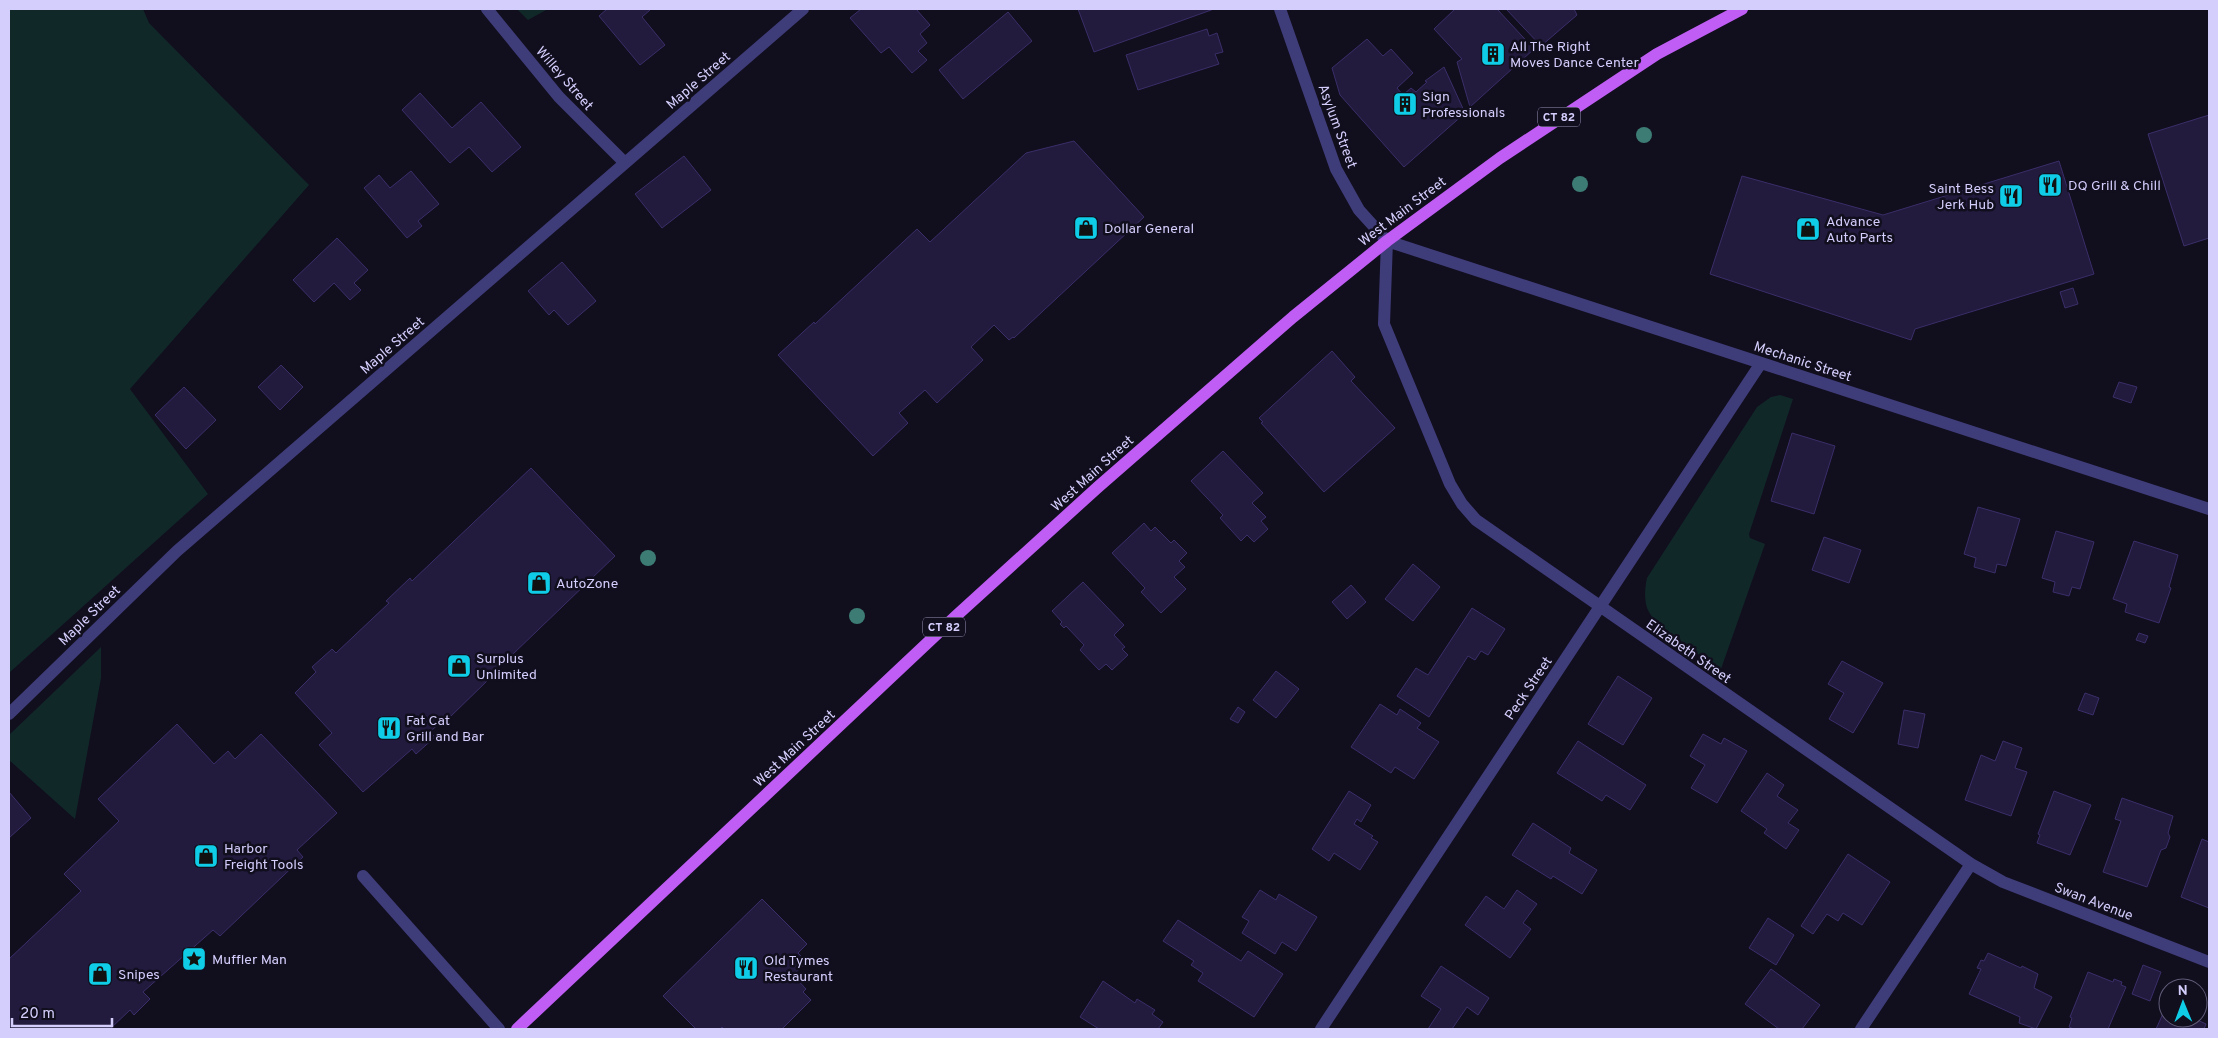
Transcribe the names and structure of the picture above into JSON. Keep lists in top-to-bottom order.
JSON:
{
  "streets": {
    "main road": ["CT 82", "West Main Street"],
    "street": [
      "Willey Street",
      "Maple Street",
      "Asylum Street",
      "Mechanic Street",
      "Elizabeth Street",
      "Peck Street",
      "Swan Avenue"
    ]
  },
  "crossings": [
    ["Willey Street", "Maple Street"],
    ["Asylum Street", "West Main Street"],
    ["Asylum Street", "Mechanic Street"],
    ["Asylum Street", "Elizabeth Street"],
    ["West Main Street", "Mechanic Street"],
    ["West Main Street", "Elizabeth Street"],
    ["Mechanic Street", "Elizabeth Street"],
    ["Mechanic Street", "Peck Street"],
    ["Elizabeth Street", "Peck Street"],
    ["Elizabeth Street", "Swan Avenue"]
  ],
  "places": {
    "building": ["All The Right Moves Dance Center", "Sign Professionals"],
    "restaurant": [
      "DQ Grill & Chill",
      "Saint Bess Jerk Hub",
      "Fat Cat Grill and Bar",
      "Old Tymes Restaurant"
    ],
    "shop": [
      "Dollar General",
      "Advance Auto Parts",
      "AutoZone",
      "Surplus Unlimited",
      "Harbor Freight Tools",
      "Snipes"
    ],
    "place": ["Muffler Man"]
  },
  "scale_bar": "20 m",
  "north": "top"
}
